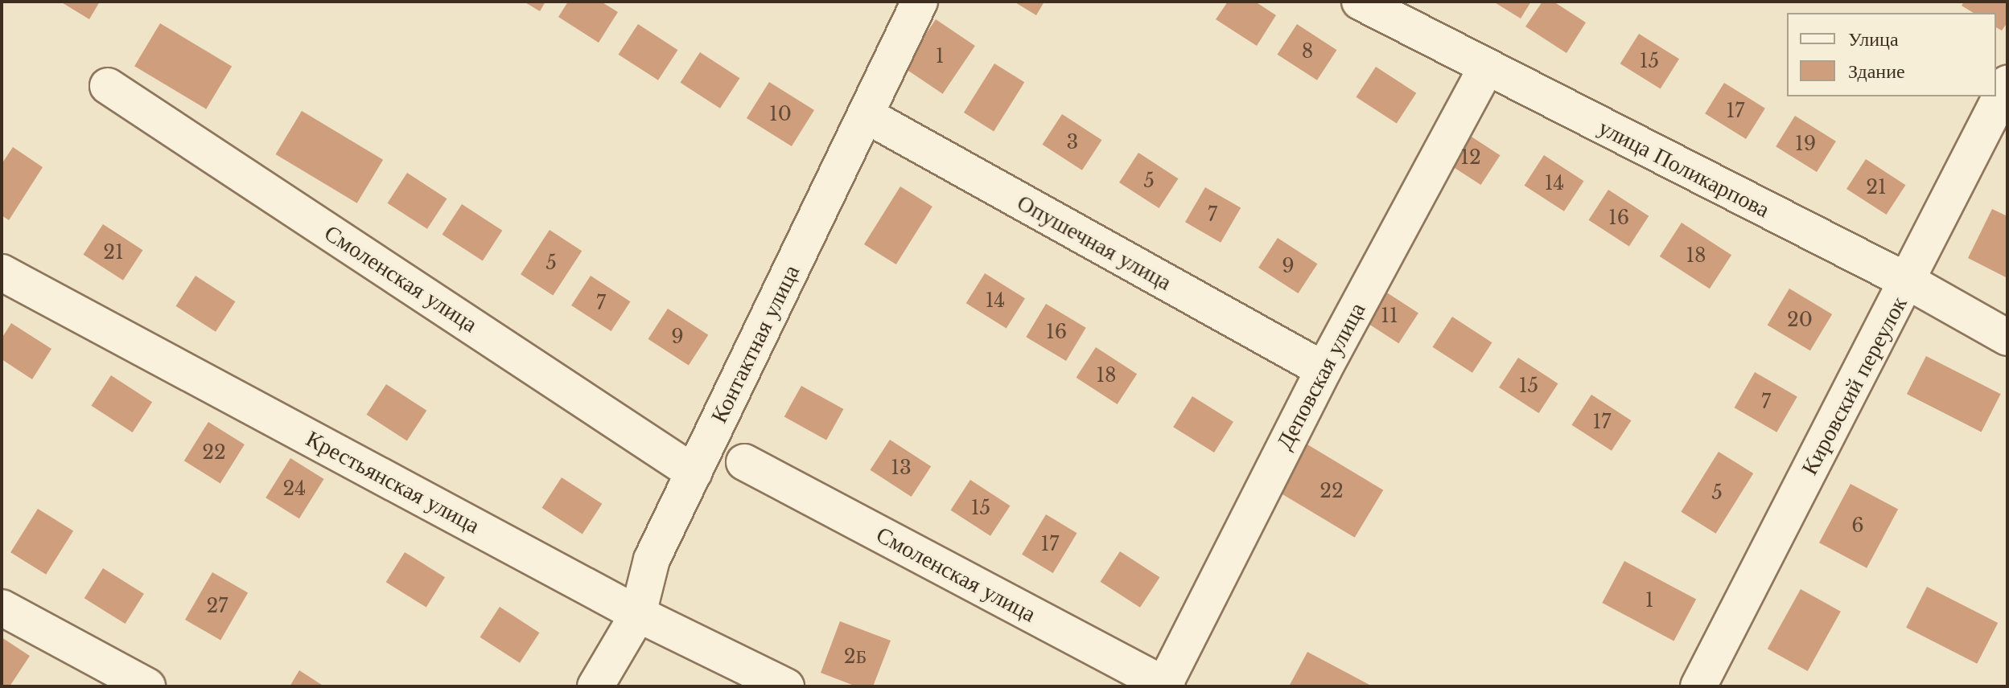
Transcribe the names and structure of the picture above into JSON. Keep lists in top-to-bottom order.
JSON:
{
  "streets": {
    "street": [
      "улица Поликарпова",
      "Опушечная улица",
      "Смоленская улица",
      "Контактная улица",
      "Деповская улица",
      "Кировский переулок",
      "Крестьянская улица"
    ]
  },
  "crossings": [
    ["улица Поликарпова", "Деповская улица"],
    ["улица Поликарпова", "Кировский переулок"],
    ["Опушечная улица", "Контактная улица"],
    ["Опушечная улица", "Деповская улица"],
    ["Смоленская улица", "Контактная улица"],
    ["Смоленская улица", "Деповская улица"],
    ["Контактная улица", "Крестьянская улица"]
  ],
  "house_numbers": [
    "8",
    "1",
    "15",
    "17",
    "10",
    "3",
    "19",
    "12",
    "5",
    "14",
    "21",
    "7",
    "16",
    "21",
    "18",
    "5",
    "9",
    "14",
    "7",
    "11",
    "20",
    "16",
    "9",
    "18",
    "15",
    "7",
    "17",
    "22",
    "13",
    "24",
    "22",
    "5",
    "15",
    "6",
    "17",
    "1",
    "27",
    "2Б"
  ],
  "legend": ["Улица", "Здание"]
}
